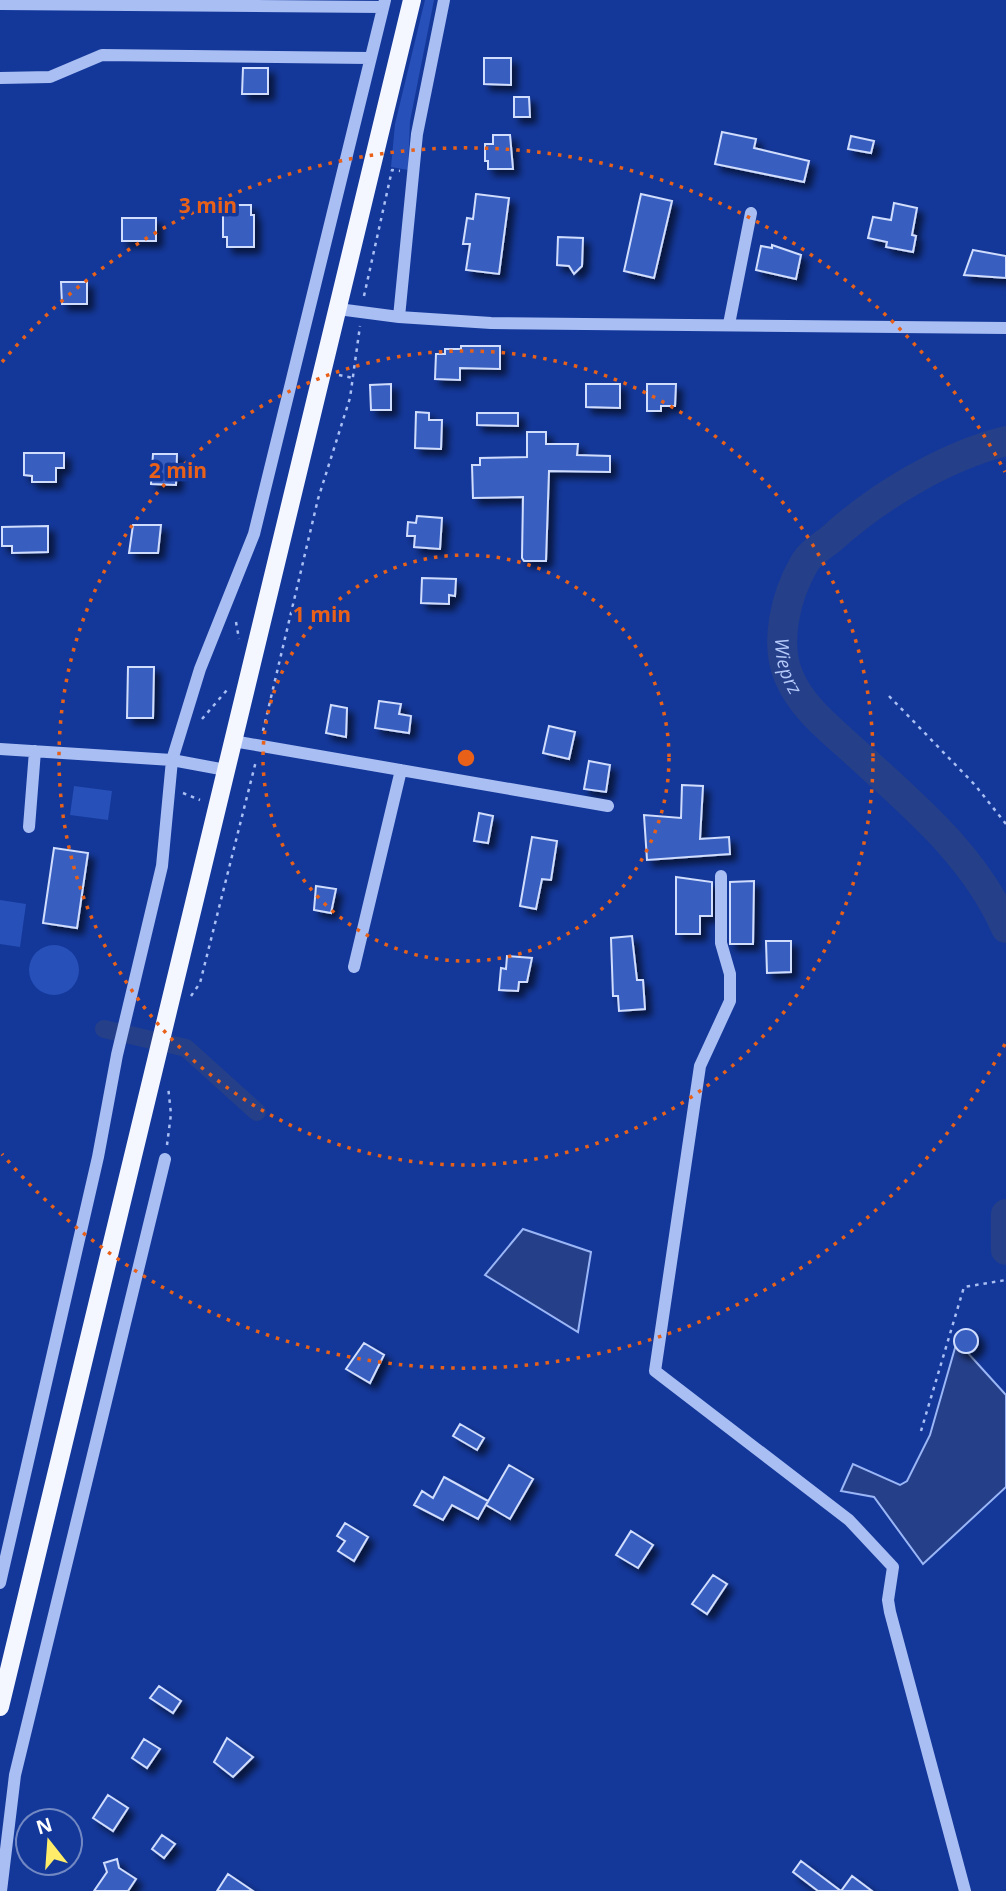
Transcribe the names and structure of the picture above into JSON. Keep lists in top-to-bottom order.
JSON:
{
  "water": ["Wieprz"],
  "north": "top",
  "rings": ["3 min", "2 min", "1 min"]
}
